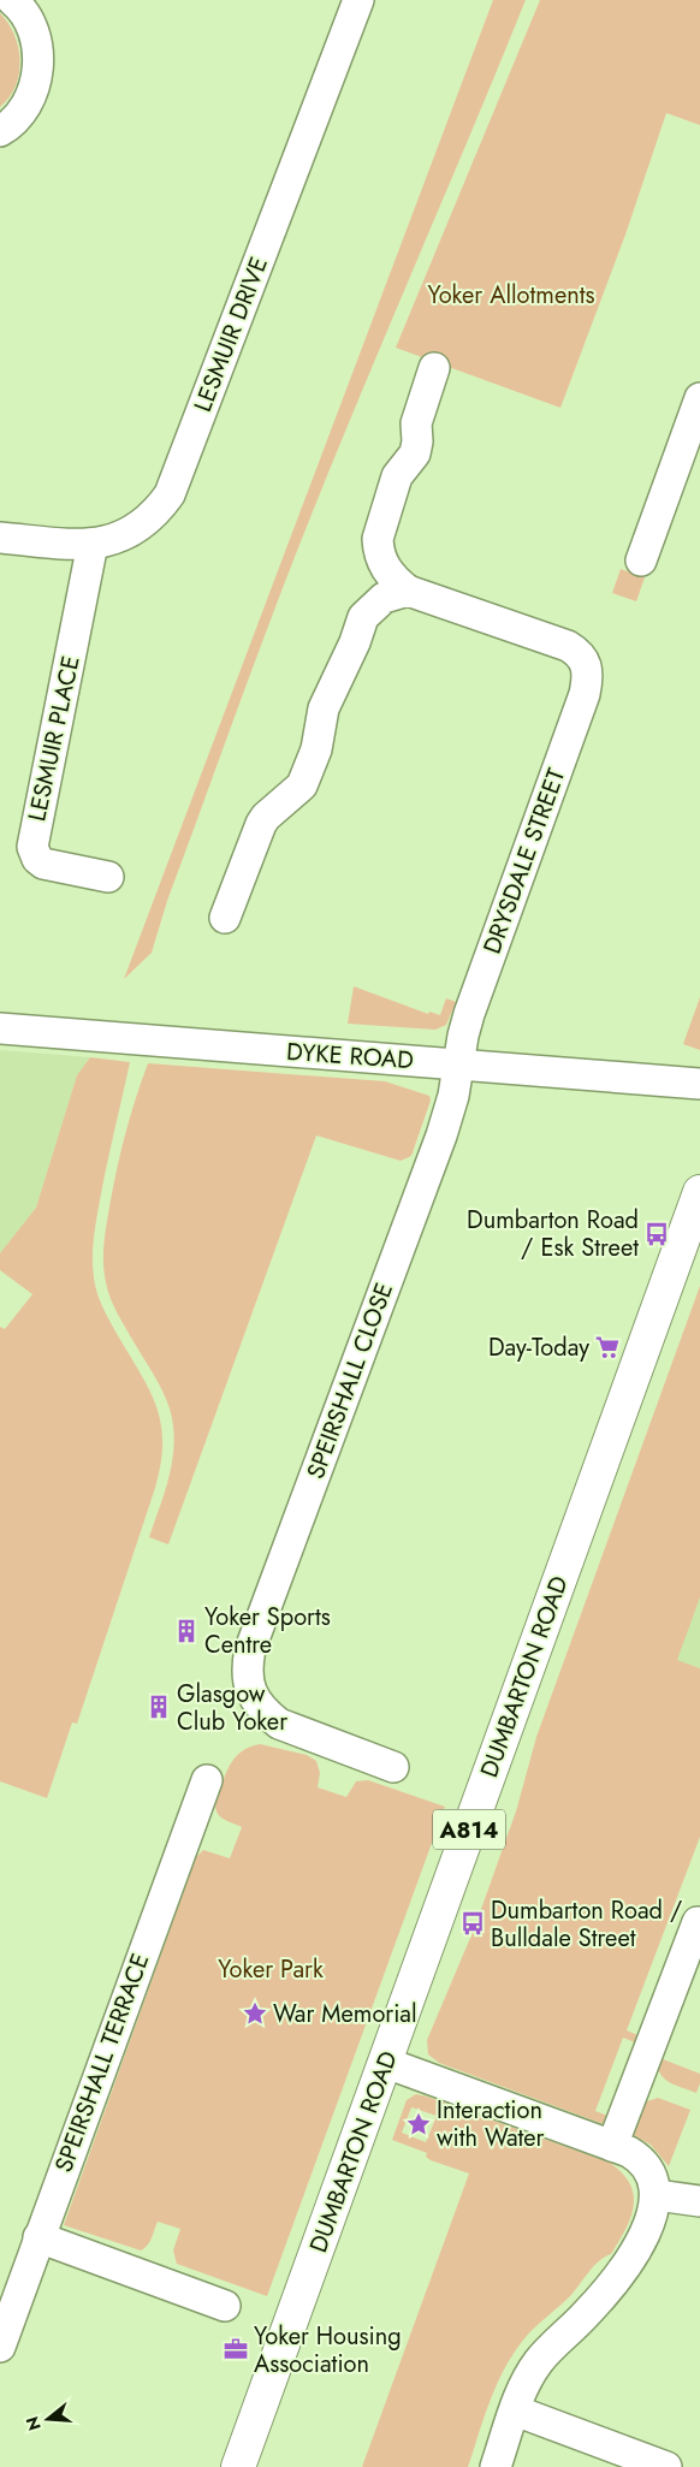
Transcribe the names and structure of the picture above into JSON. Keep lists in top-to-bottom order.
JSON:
{
  "streets": {
    "main road": ["DUMBARTON ROAD", "A814"],
    "street": [
      "LESMUIR DRIVE",
      "LESMUIR PLACE",
      "DRYSDALE STREET",
      "DYKE ROAD",
      "SPEIRSHALL CLOSE",
      "SPEIRSHALL TERRACE"
    ]
  },
  "crossings": [
    ["LESMUIR DRIVE", "LESMUIR PLACE"],
    ["DRYSDALE STREET", "DYKE ROAD"],
    ["DRYSDALE STREET", "SPEIRSHALL CLOSE"],
    ["DYKE ROAD", "SPEIRSHALL CLOSE"]
  ],
  "parks": ["Yoker Allotments", "Yoker Park"],
  "places": {
    "bus stop": ["Dumbarton Road / Esk Street", "Dumbarton Road / Bulldale Street"],
    "supermarket": ["Day-Today"],
    "building": ["Yoker Sports Centre", "Glasgow Club Yoker"],
    "place": ["War Memorial", "Interaction with Water"],
    "office": ["Yoker Housing Association"]
  },
  "north": "left"
}
